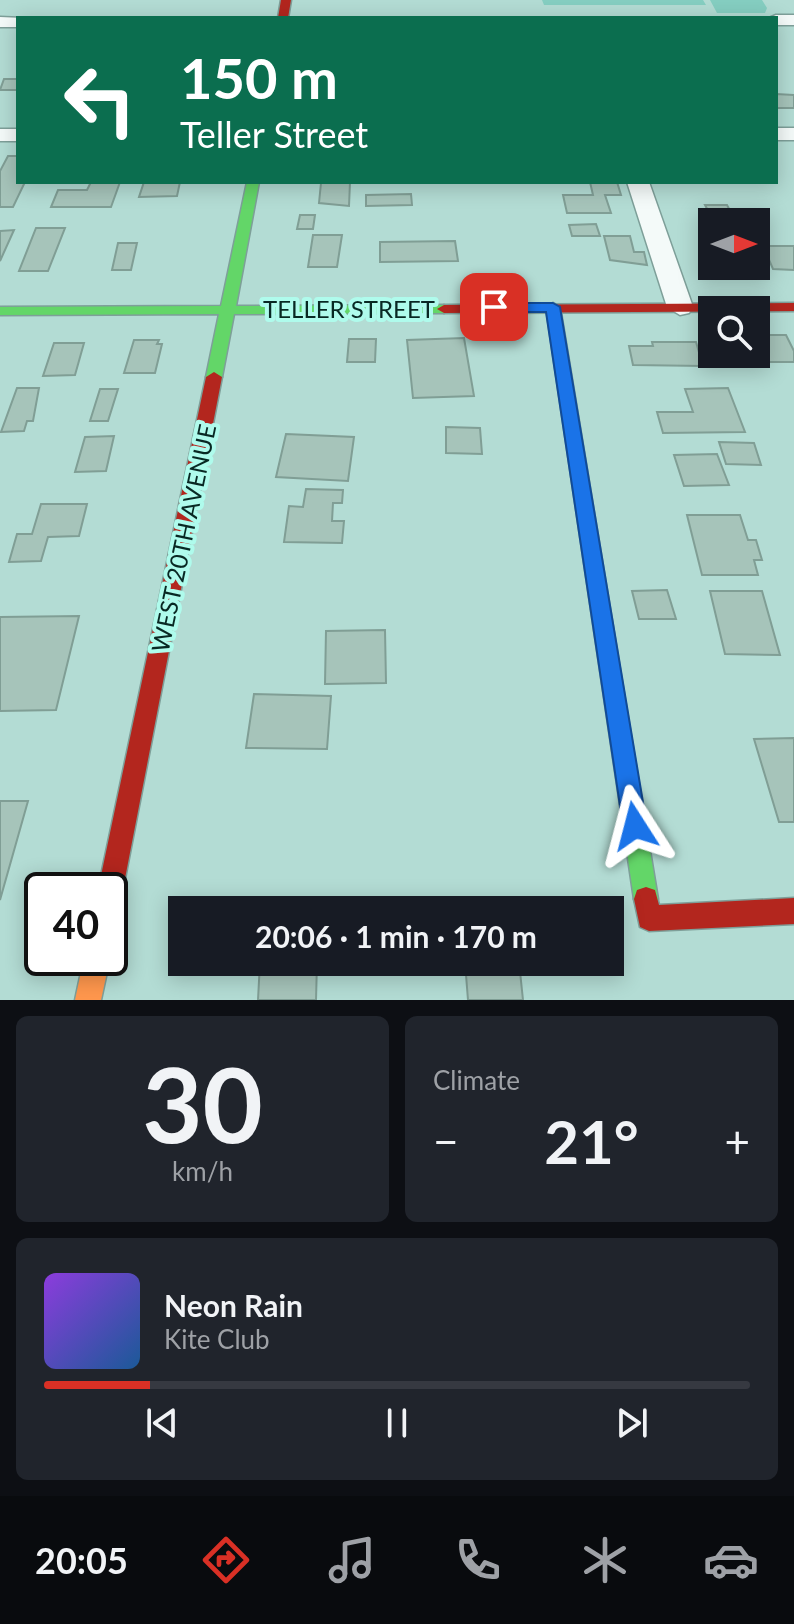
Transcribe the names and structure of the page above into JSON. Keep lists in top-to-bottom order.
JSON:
{
  "streets": {
    "street": ["TELLER STREET", "WEST 20TH AVENUE"]
  },
  "crossings": [
    ["TELLER STREET", "WEST 20TH AVENUE"]
  ],
  "north": "right",
  "page": {
    "turn": ["150 m", "Teller Street"],
    "limit": "40",
    "trip": "20:06 · 1 min · 170 m",
    "tile": [
      ["30", "km/h"],
      "Climate"
    ],
    "heat": ["−", "21°", "+"],
    "song": ["Neon Rain", "Kite Club"],
    "tabs": "20:05"
  }
}
